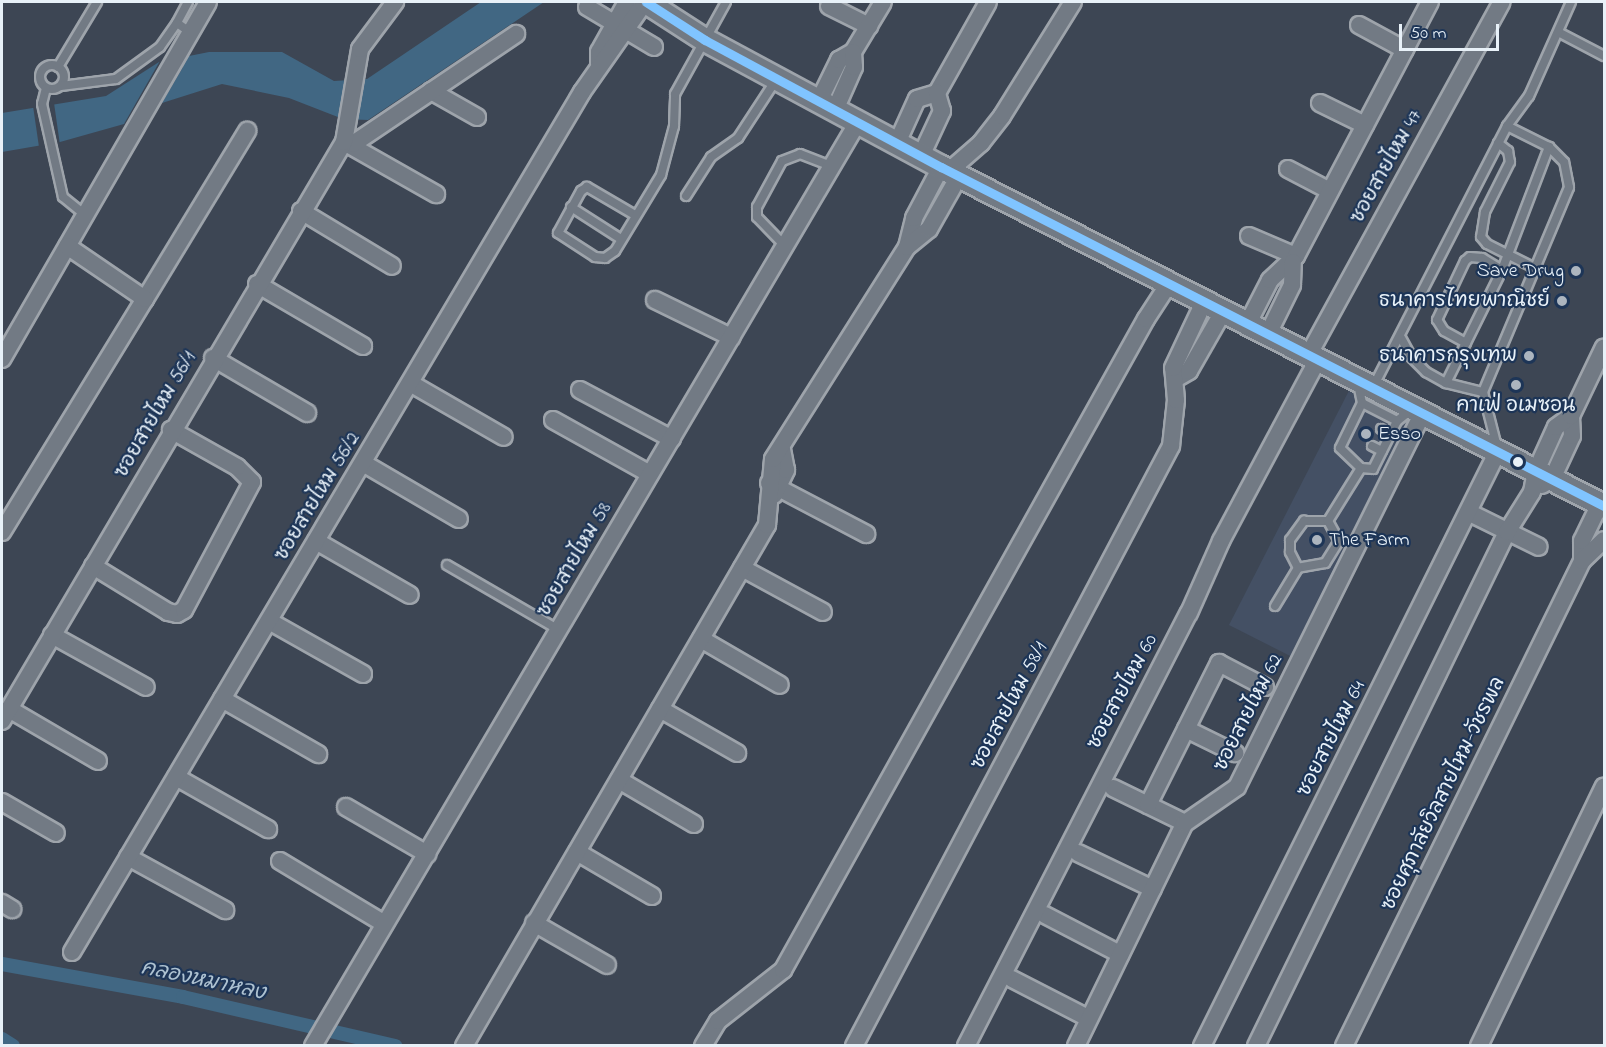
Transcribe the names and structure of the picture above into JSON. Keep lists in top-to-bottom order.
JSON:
{
  "streets": {
    "street": [
      "ซอยสายไหม 47",
      "ซอยสายไหม 56/1",
      "ซอยสายไหม 56/2",
      "ซอยสายไหม 58",
      "ซอยสายไหม 60",
      "ซอยสายไหม 58/1",
      "ซอยสายไหม 62",
      "ซอยสายไหม 64",
      "ซอยศุภาลัยวิลสายไหม-วัชรพล"
    ]
  },
  "crossings": [
    ["ซอยสายไหม 47", "ซอยสายไหม 60"]
  ],
  "water": ["คลองหมาหลง"],
  "places": [
    "Save Drug",
    "ธนาคารไทยพาณิชย์",
    "ธนาคารกรุงเทพ",
    "คาเฟ่ อเมซอน",
    "Esso",
    "The Farm"
  ],
  "scale_bar": "50 m"
}
